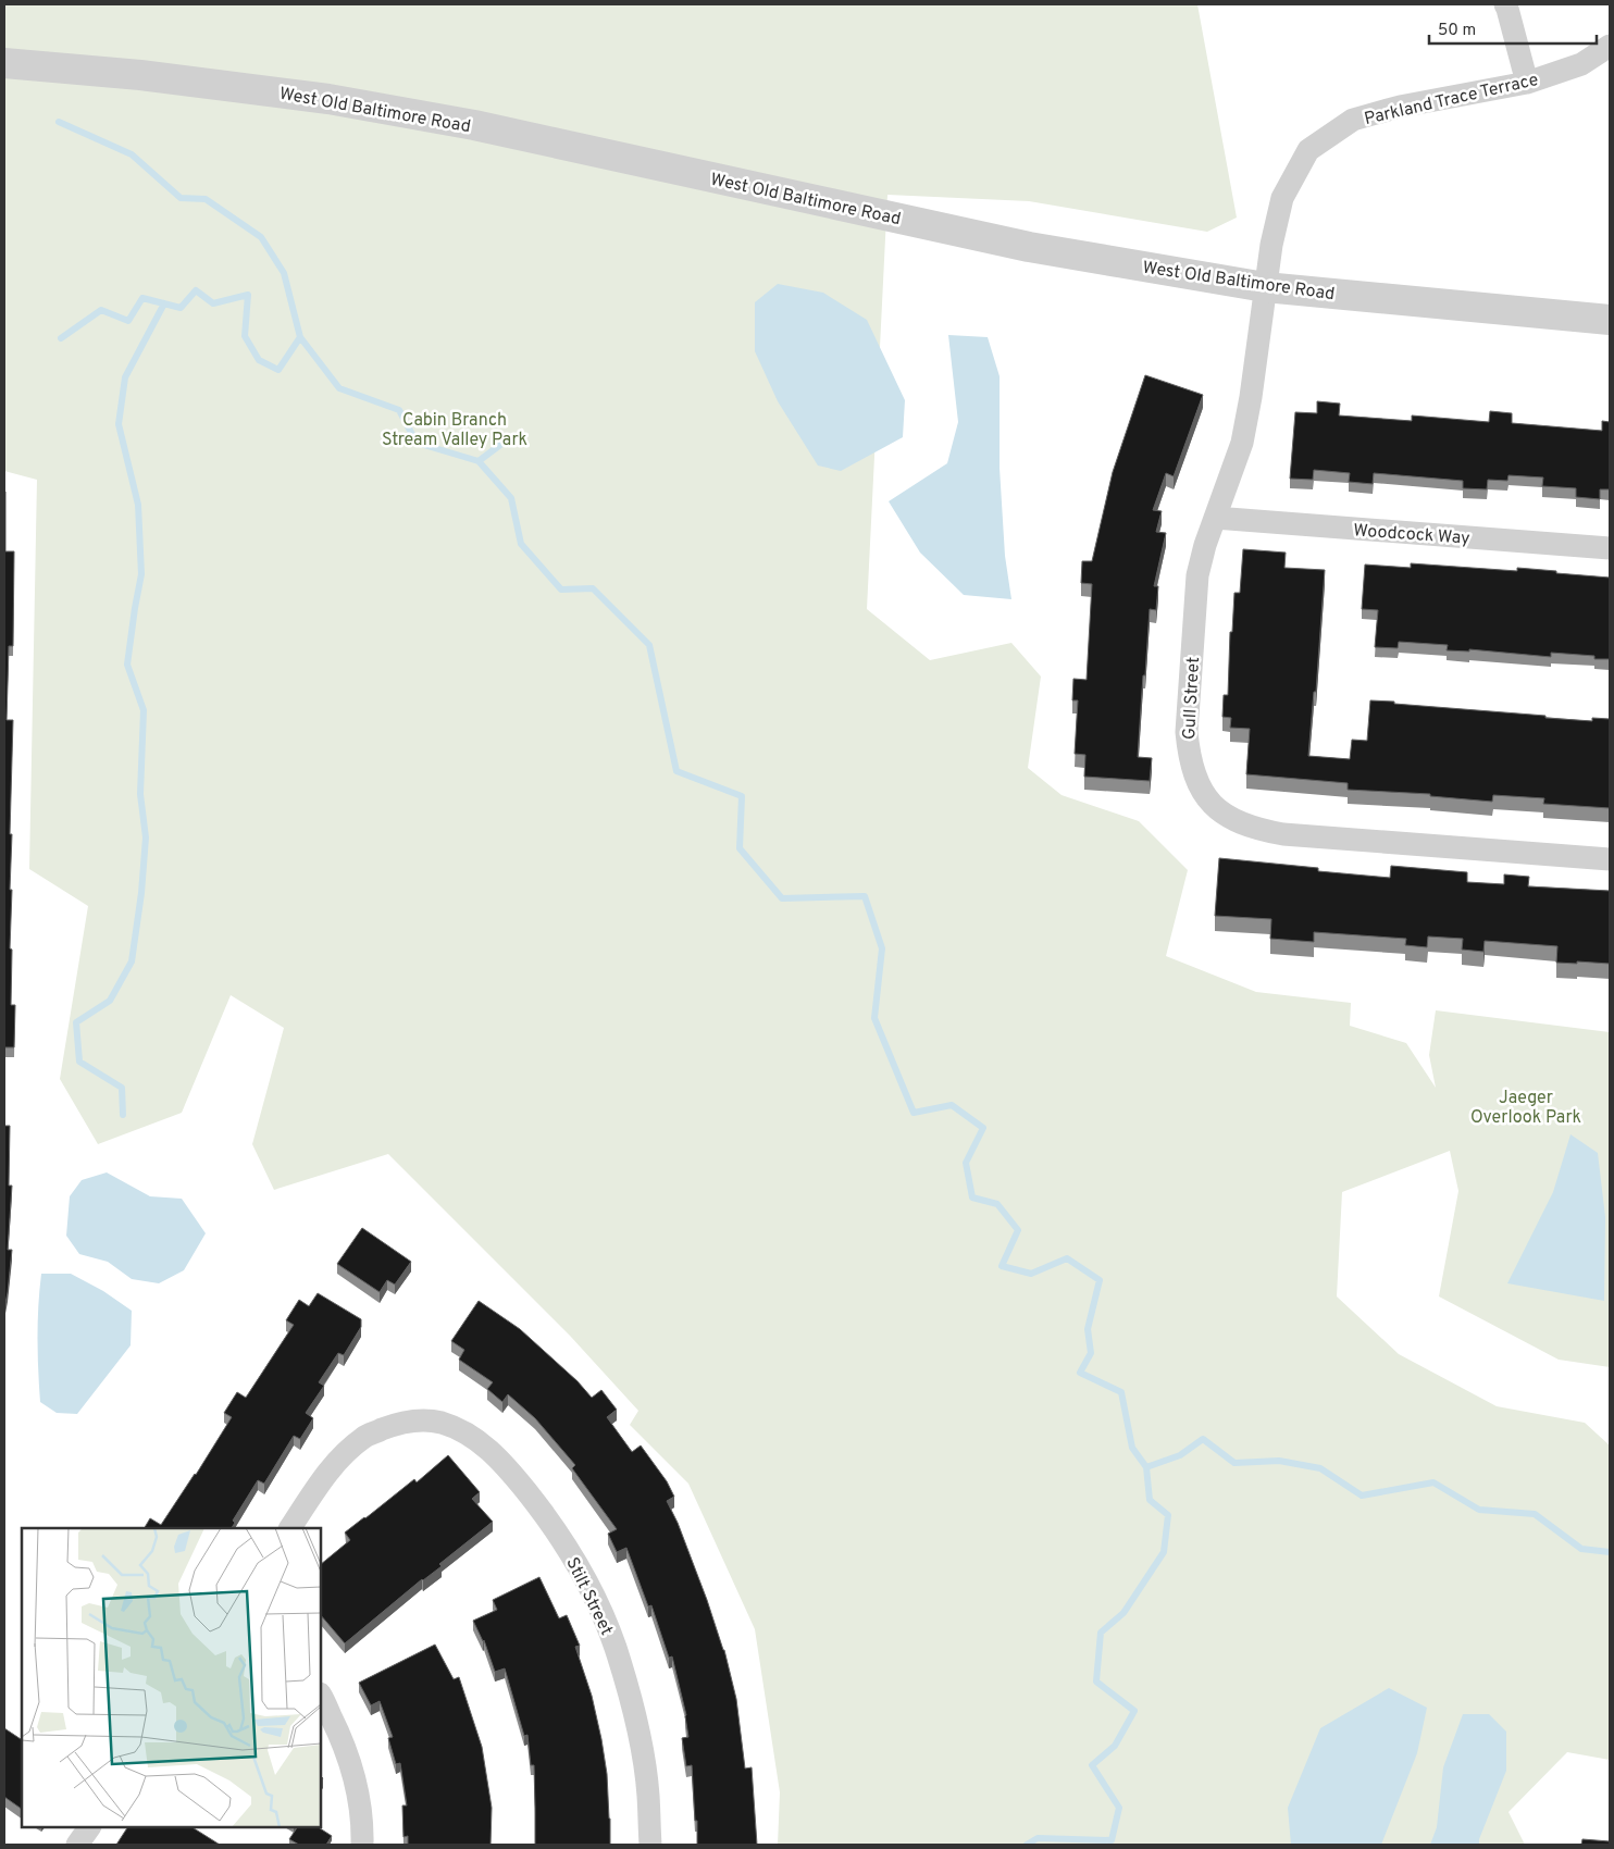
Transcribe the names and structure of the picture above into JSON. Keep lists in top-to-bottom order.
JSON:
{
  "streets": {
    "street": [
      "Parkland Trace Terrace",
      "West Old Baltimore Road",
      "Woodcock Way",
      "Gull Street",
      "Stilt Street"
    ]
  },
  "crossings": [
    ["Parkland Trace Terrace", "West Old Baltimore Road"],
    ["Parkland Trace Terrace", "Gull Street"],
    ["West Old Baltimore Road", "Gull Street"],
    ["Woodcock Way", "Gull Street"]
  ],
  "parks": ["Cabin Branch Stream Valley Park", "Jaeger Overlook Park"],
  "scale_bar": "50 m"
}
